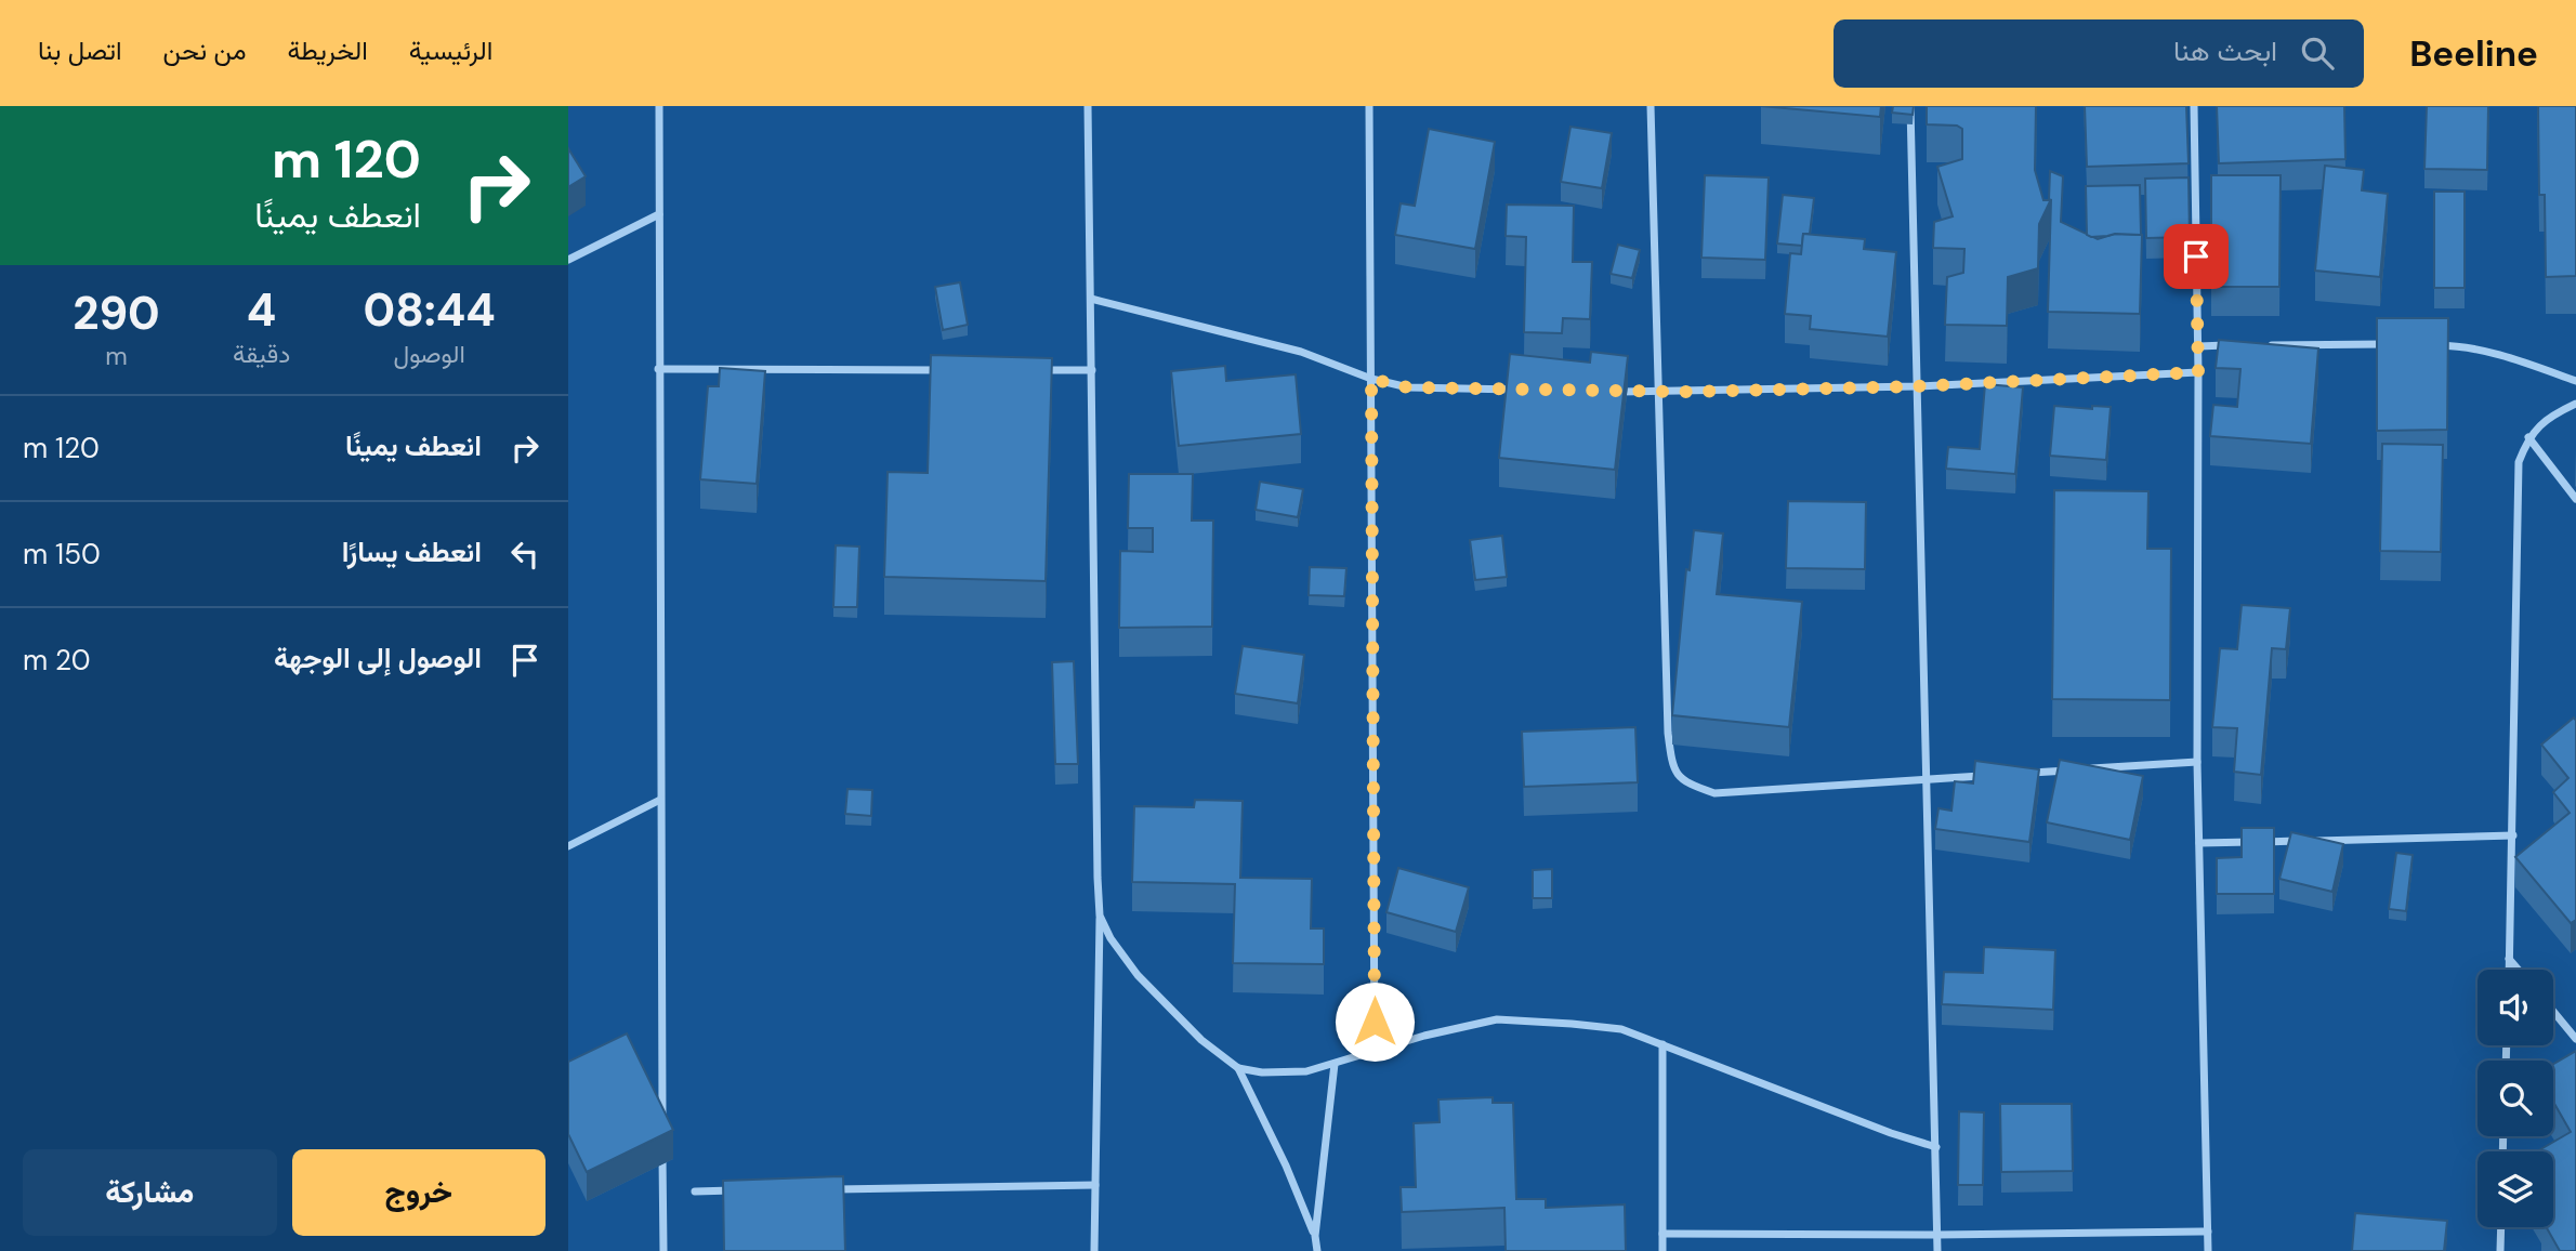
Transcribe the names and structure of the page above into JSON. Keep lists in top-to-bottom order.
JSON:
{
  "page": {
    "header": "Beeline",
    "search": "ابحث هنا",
    "nav": [
      "الرئيسية",
      "الخريطة",
      "من نحن",
      "اتصل بنا"
    ],
    "turn": ["120 m", "انعطف يمينًا"],
    "eta": [
      "08:44",
      "الوصول",
      "4",
      "دقيقة",
      "290",
      "m"
    ],
    "list": [
      {
        "name": "انعطف يمينًا",
        "value": "120 m"
      },
      {
        "name": "انعطف يسارًا",
        "value": "150 m"
      },
      {
        "name": "الوصول إلى الوجهة",
        "value": "20 m"
      }
    ],
    "buttons": ["خروج", "مشاركة"]
  }
}
